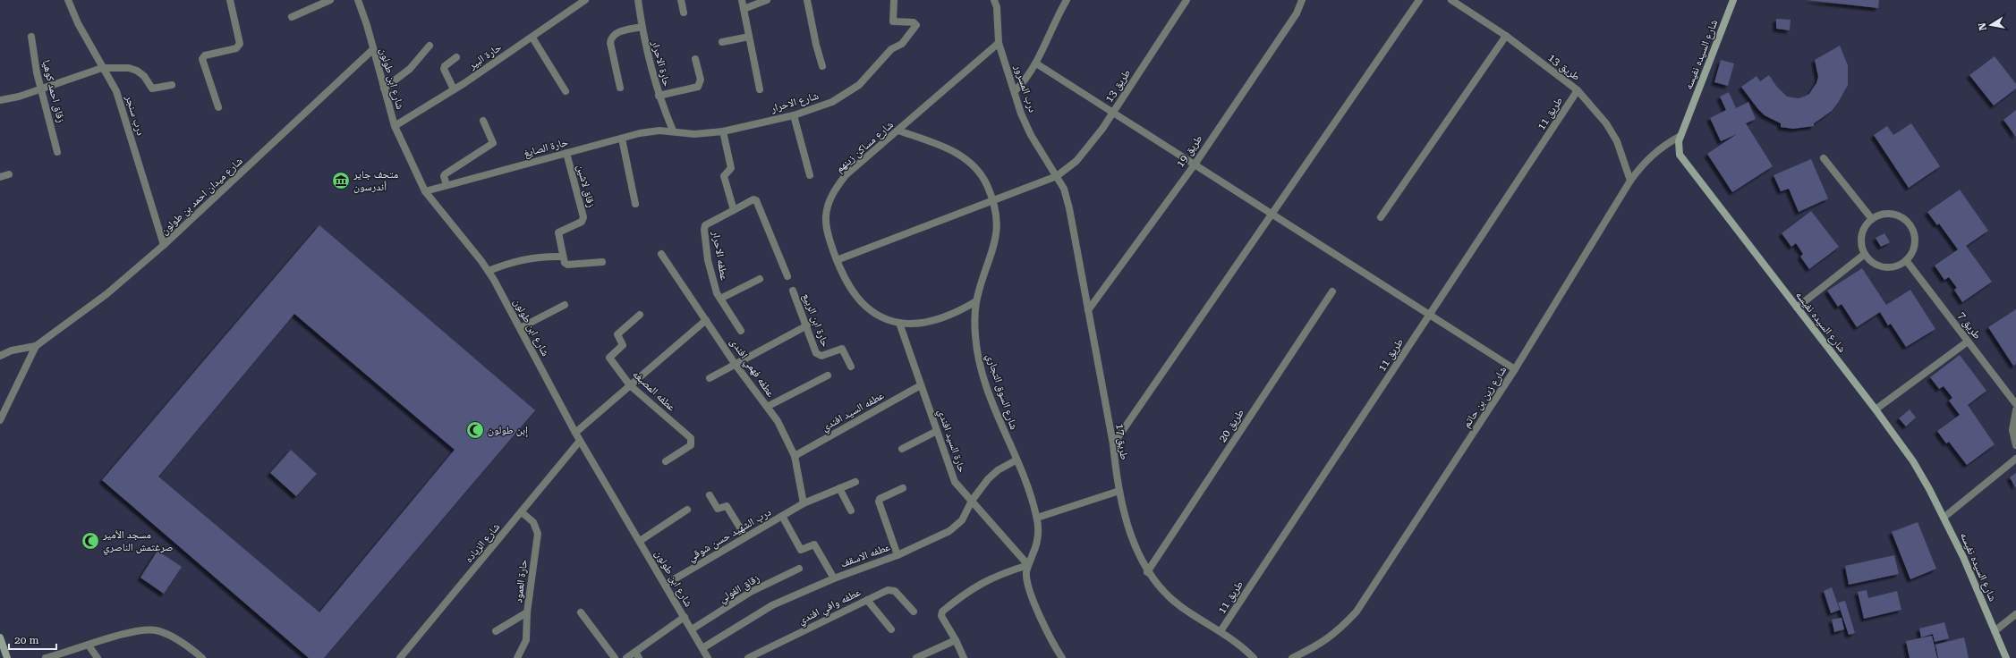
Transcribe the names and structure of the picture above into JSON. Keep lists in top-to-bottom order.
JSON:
{
  "streets": {
    "street": [
      "شارع السيده نفيسه",
      "حارة البير",
      "حارة الاحرار",
      "طريق 13",
      "شارع ابن طولون",
      "درب المسرور",
      "زقاق احمد كوهيا",
      "شارع الاحرار",
      "طريق 11",
      "درب سنجر",
      "شارع مساكن زينهم",
      "حارة الصايغ",
      "طريق 19",
      "زقاق لاشين",
      "شارع ميدان احمد بن طولون",
      "عطفه الاحرار",
      "حارة ابن الربيع",
      "طريق 7",
      "عطفه فهمي افندى",
      "عطفه المصبغه",
      "شارع السوق التجاري",
      "شارع زين بن حاتم",
      "عطفه السيد افندي",
      "طريق 20",
      "حارة السيد افندي",
      "طريق 17",
      "درب الشهيد حسن شوقي",
      "شارع الزياده",
      "عطفه الاسقف",
      "حارة العمود",
      "زقاق الفولي",
      "عطفه وافي افندي"
    ]
  },
  "crossings": [
    ["شارع السيده نفيسه", "شارع زين بن حاتم"],
    ["حارة البير", "شارع ابن طولون"],
    ["حارة الاحرار", "شارع الاحرار"],
    ["حارة الاحرار", "حارة الصايغ"],
    ["طريق 13", "درب المسرور"],
    ["طريق 13", "طريق 11"],
    ["طريق 13", "شارع مساكن زينهم"],
    ["طريق 13", "شارع السوق التجاري"],
    ["طريق 13", "شارع زين بن حاتم"],
    ["طريق 13", "طريق 17"],
    ["شارع ابن طولون", "حارة الصايغ"],
    ["شارع ابن طولون", "شارع ميدان احمد بن طولون"],
    ["شارع ابن طولون", "درب الشهيد حسن شوقي"],
    ["شارع ابن طولون", "شارع الزياده"],
    ["شارع ابن طولون", "عطفه الاسقف"],
    ["شارع ابن طولون", "زقاق الفولي"],
    ["درب المسرور", "شارع مساكن زينهم"],
    ["درب المسرور", "طريق 17"],
    ["شارع الاحرار", "حارة الصايغ"],
    ["طريق 11", "طريق 17"],
    ["درب سنجر", "شارع ميدان احمد بن طولون"],
    ["شارع مساكن زينهم", "شارع السوق التجاري"],
    ["شارع مساكن زينهم", "حارة السيد افندي"],
    ["حارة الصايغ", "زقاق لاشين"],
    ["طريق 19", "طريق 17"],
    ["عطفه فهمي افندى", "عطفه السيد افندي"],
    ["عطفه فهمي افندى", "درب الشهيد حسن شوقي"],
    ["شارع السوق التجاري", "حارة السيد افندي"],
    ["شارع السوق التجاري", "عطفه الاسقف"],
    ["عطفه السيد افندي", "حارة السيد افندي"],
    ["طريق 20", "طريق 17"],
    ["حارة السيد افندي", "عطفه الاسقف"],
    ["شارع الزياده", "حارة العمود"]
  ],
  "places": {
    "museum": ["متحف جاير أندرسون"],
    "mosque": ["إبن طولون", "مسجد الأمير صرغتمش الناصري"]
  },
  "scale_bar": "20 m",
  "north": "left"
}
